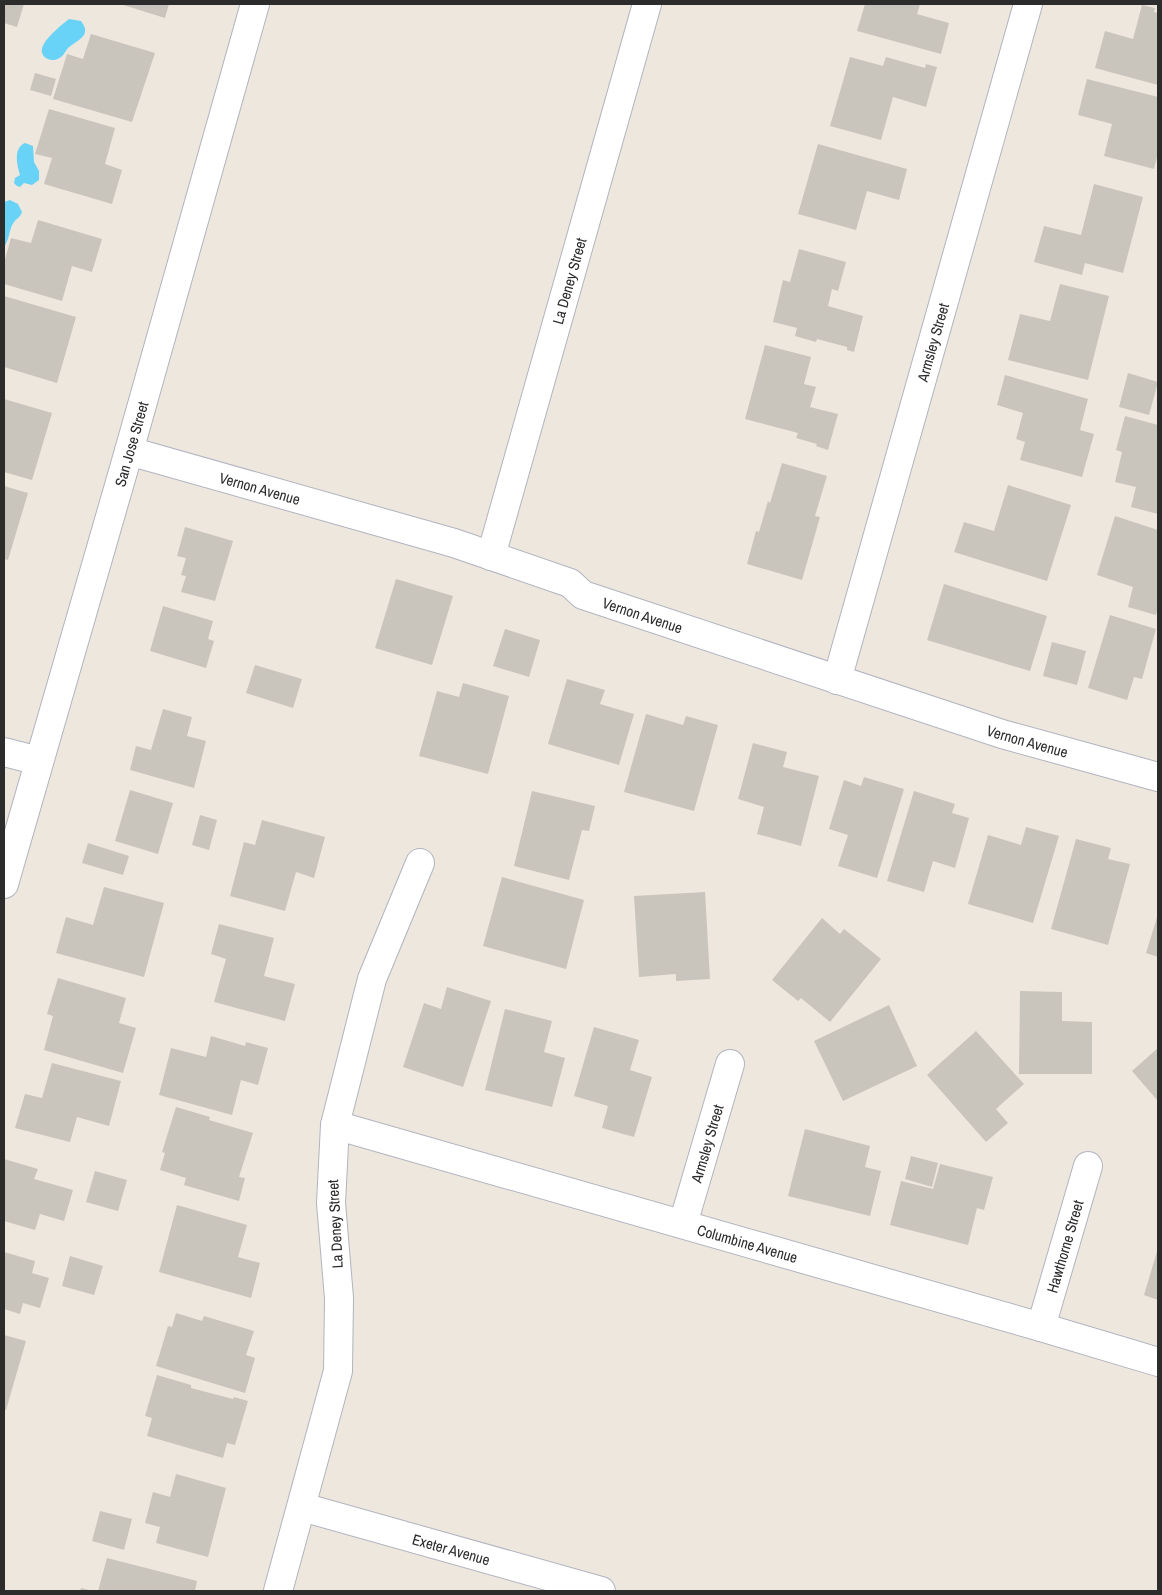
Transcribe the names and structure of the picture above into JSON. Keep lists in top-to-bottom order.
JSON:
{
  "streets": {
    "street": [
      "La Deney Street",
      "Armsley Street",
      "San Jose Street",
      "Vernon Avenue",
      "Columbine Avenue",
      "Hawthorne Street",
      "Exeter Avenue"
    ]
  },
  "crossings": [
    ["La Deney Street", "Vernon Avenue"],
    ["La Deney Street", "Columbine Avenue"],
    ["La Deney Street", "Exeter Avenue"],
    ["Armsley Street", "Vernon Avenue"],
    ["Armsley Street", "Columbine Avenue"],
    ["San Jose Street", "Vernon Avenue"],
    ["Columbine Avenue", "Hawthorne Street"]
  ]
}
